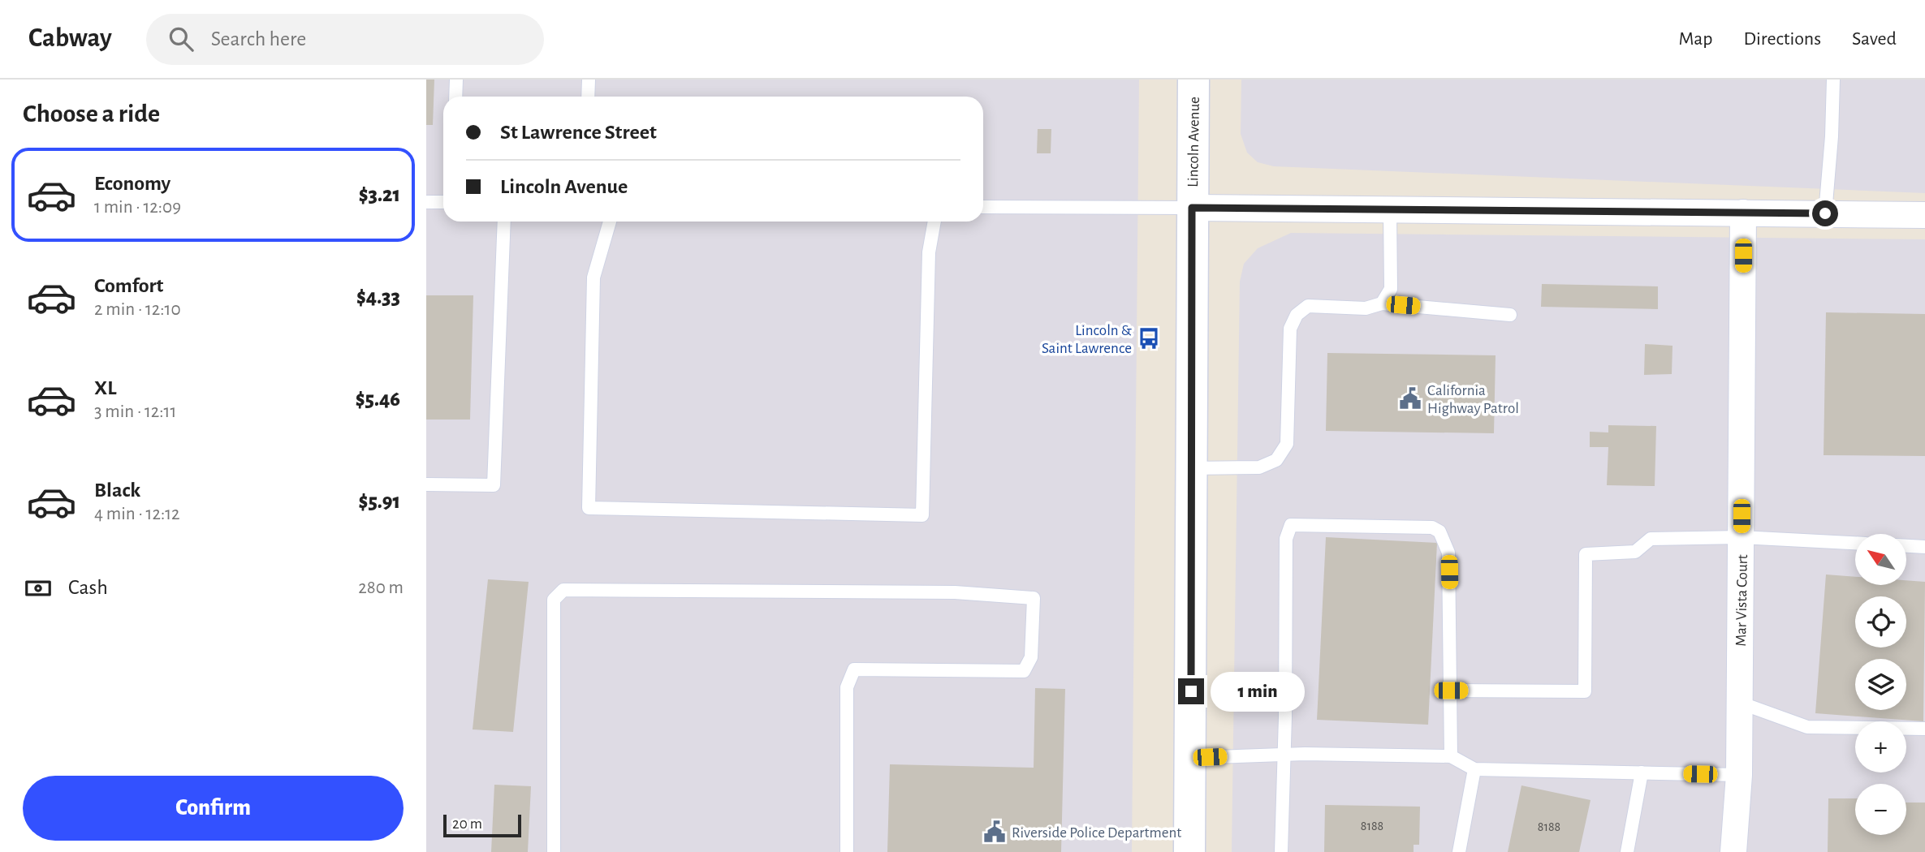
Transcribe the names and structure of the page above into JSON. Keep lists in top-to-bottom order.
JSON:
{
  "streets": {
    "street": ["Lincoln Avenue", "Mar Vista Court"]
  },
  "places": {
    "bus stop": ["Lincoln & Saint Lawrence"],
    "public building": ["California Highway Patrol", "Riverside Police Department"]
  },
  "house_numbers": ["8188", "8188"],
  "scale_bar": "20 m",
  "north": "top left",
  "page": {
    "header": "Cabway",
    "search": "Search here",
    "nav": ["Map", "Directions", "Saved"],
    "heading": "Choose a ride",
    "banner": ["St Lawrence Street", "Lincoln Avenue"],
    "list": [
      {
        "name": "Economy",
        "note": "1 min · 12:09",
        "value": "$3.21"
      },
      {
        "name": "Comfort",
        "note": "2 min · 12:10",
        "value": "$4.33"
      },
      {
        "name": "XL",
        "note": "3 min · 12:11",
        "value": "$5.46"
      },
      {
        "name": "Black",
        "note": "4 min · 12:12",
        "value": "$5.91"
      }
    ],
    "map_buttons": ["+", "−"],
    "pay": ["Cash", "280 m"],
    "bubble": "1 min",
    "buttons": "Confirm",
    "scale": "20 m"
  }
}
